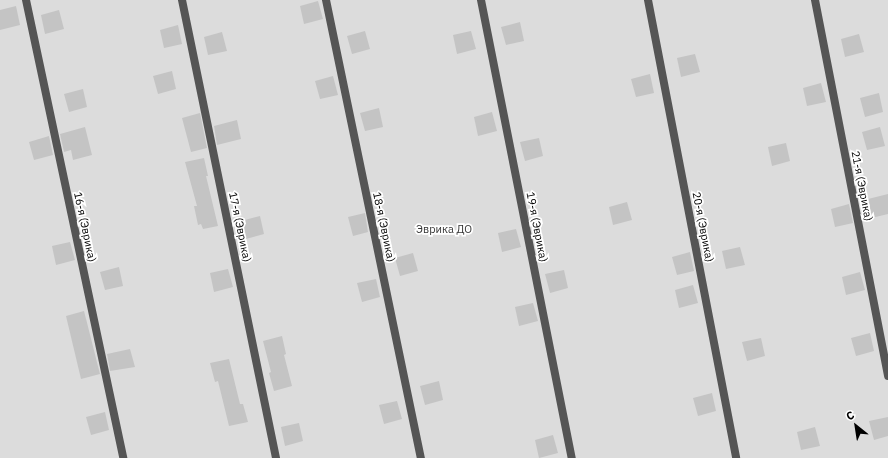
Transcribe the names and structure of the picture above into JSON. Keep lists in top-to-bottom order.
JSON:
{
  "streets": {
    "lane": [
      "21-я (Эврика)",
      "16-я (Эврика)",
      "17-я (Эврика)",
      "18-я (Эврика)",
      "19-я (Эврика)",
      "20-я (Эврика)"
    ]
  },
  "parks": ["Эврика ДО"],
  "north": "top left"
}
